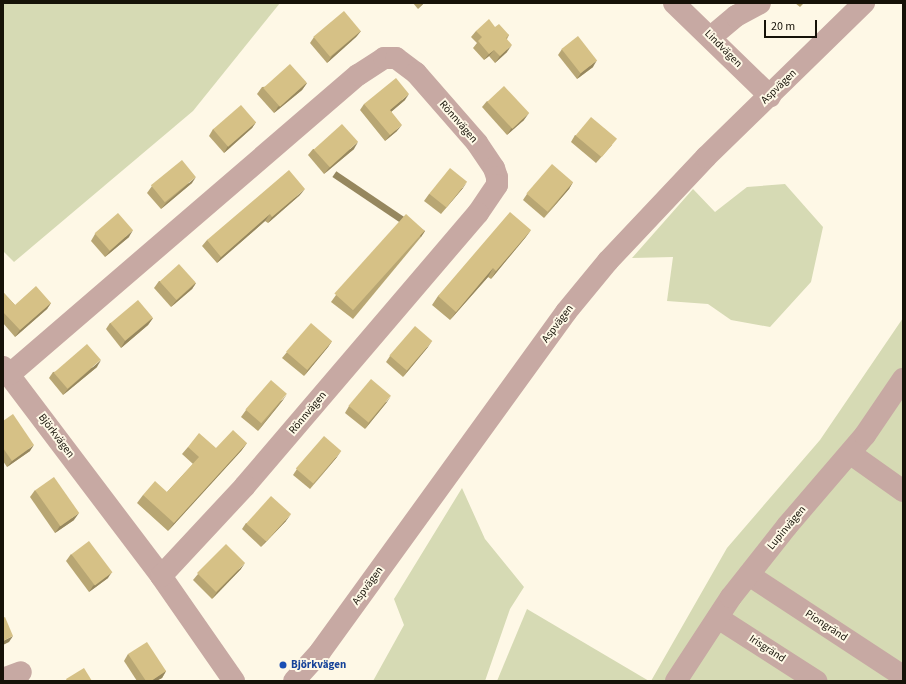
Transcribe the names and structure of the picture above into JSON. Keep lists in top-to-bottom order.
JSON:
{
  "streets": {
    "street": [
      "Lindvägen",
      "Aspvägen",
      "Rönnvägen",
      "Björkvägen",
      "Lupinvägen",
      "Piongränd",
      "Irisgränd"
    ]
  },
  "crossings": [
    ["Lindvägen", "Aspvägen"],
    ["Rönnvägen", "Björkvägen"],
    ["Lupinvägen", "Piongränd"],
    ["Lupinvägen", "Irisgränd"]
  ],
  "places": ["Björkvägen"],
  "scale_bar": "20 m"
}
